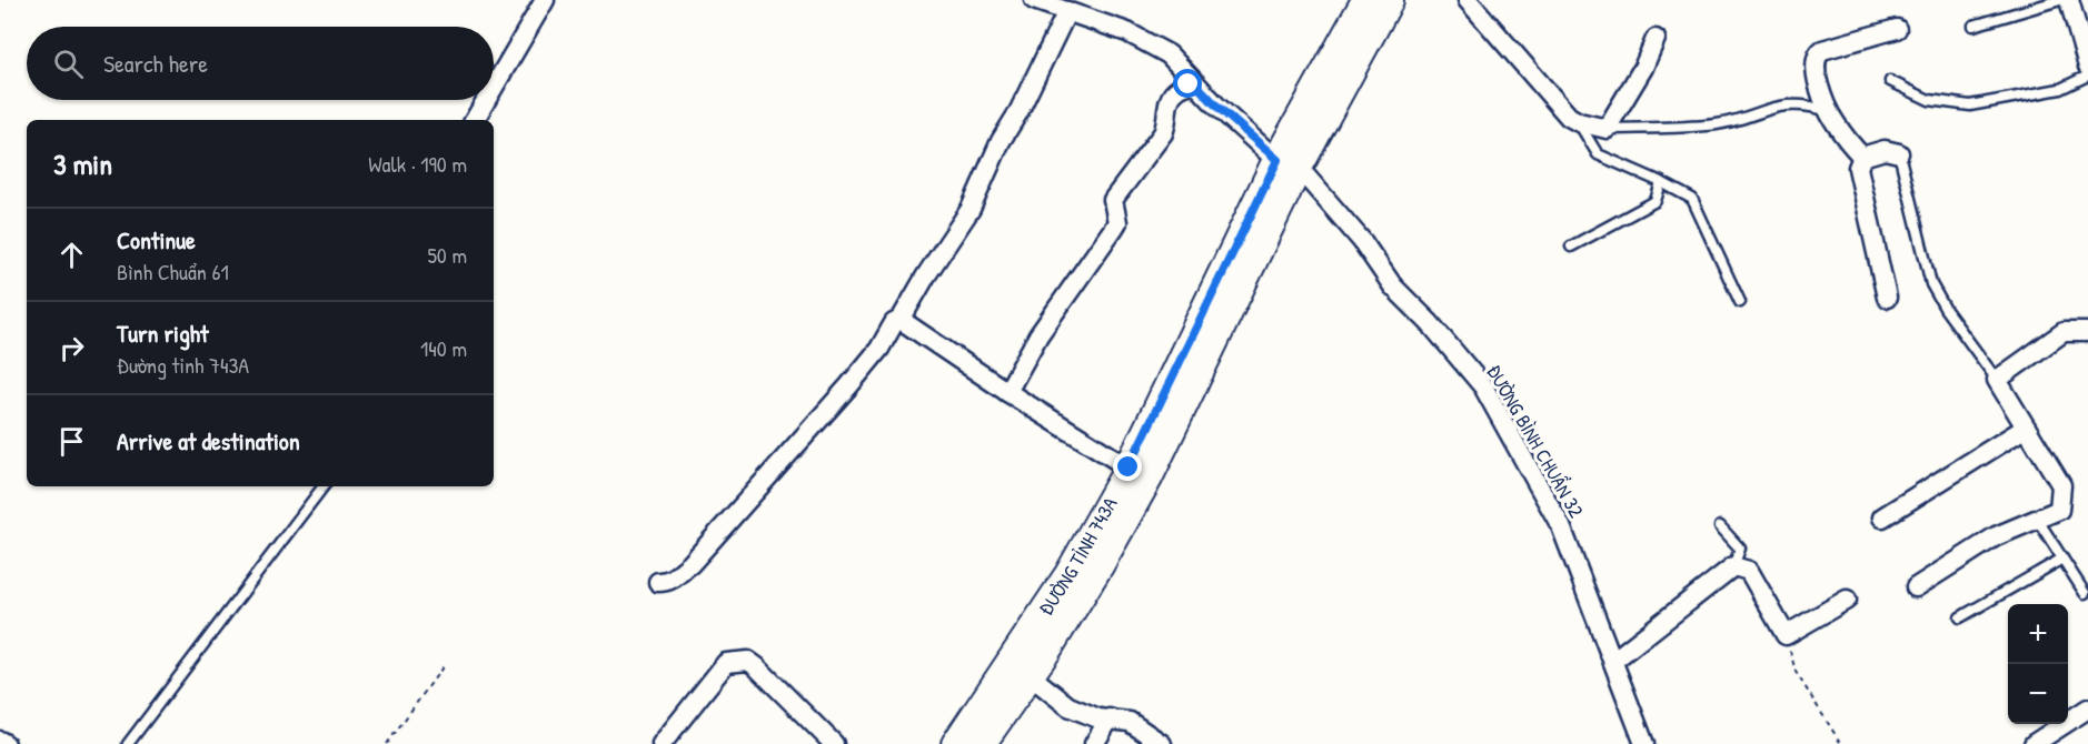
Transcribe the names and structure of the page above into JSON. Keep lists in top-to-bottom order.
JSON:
{
  "streets": {
    "main road": ["ĐƯỜNG TỈNH 743A"],
    "street": ["ĐƯỜNG BÌNH CHUẨN 32"]
  },
  "crossings": [
    ["ĐƯỜNG BÌNH CHUẨN 32", "ĐƯỜNG TỈNH 743A"]
  ],
  "page": {
    "search": "Search here",
    "heading": ["3 min", "Walk · 190 m"],
    "list": [
      ["Continue", "Bình Chuẩn 61", "50 m"],
      ["Turn right", "Đường tỉnh 743A", "140 m"],
      "Arrive at destination"
    ],
    "map_buttons": ["+", "−"]
  }
}
